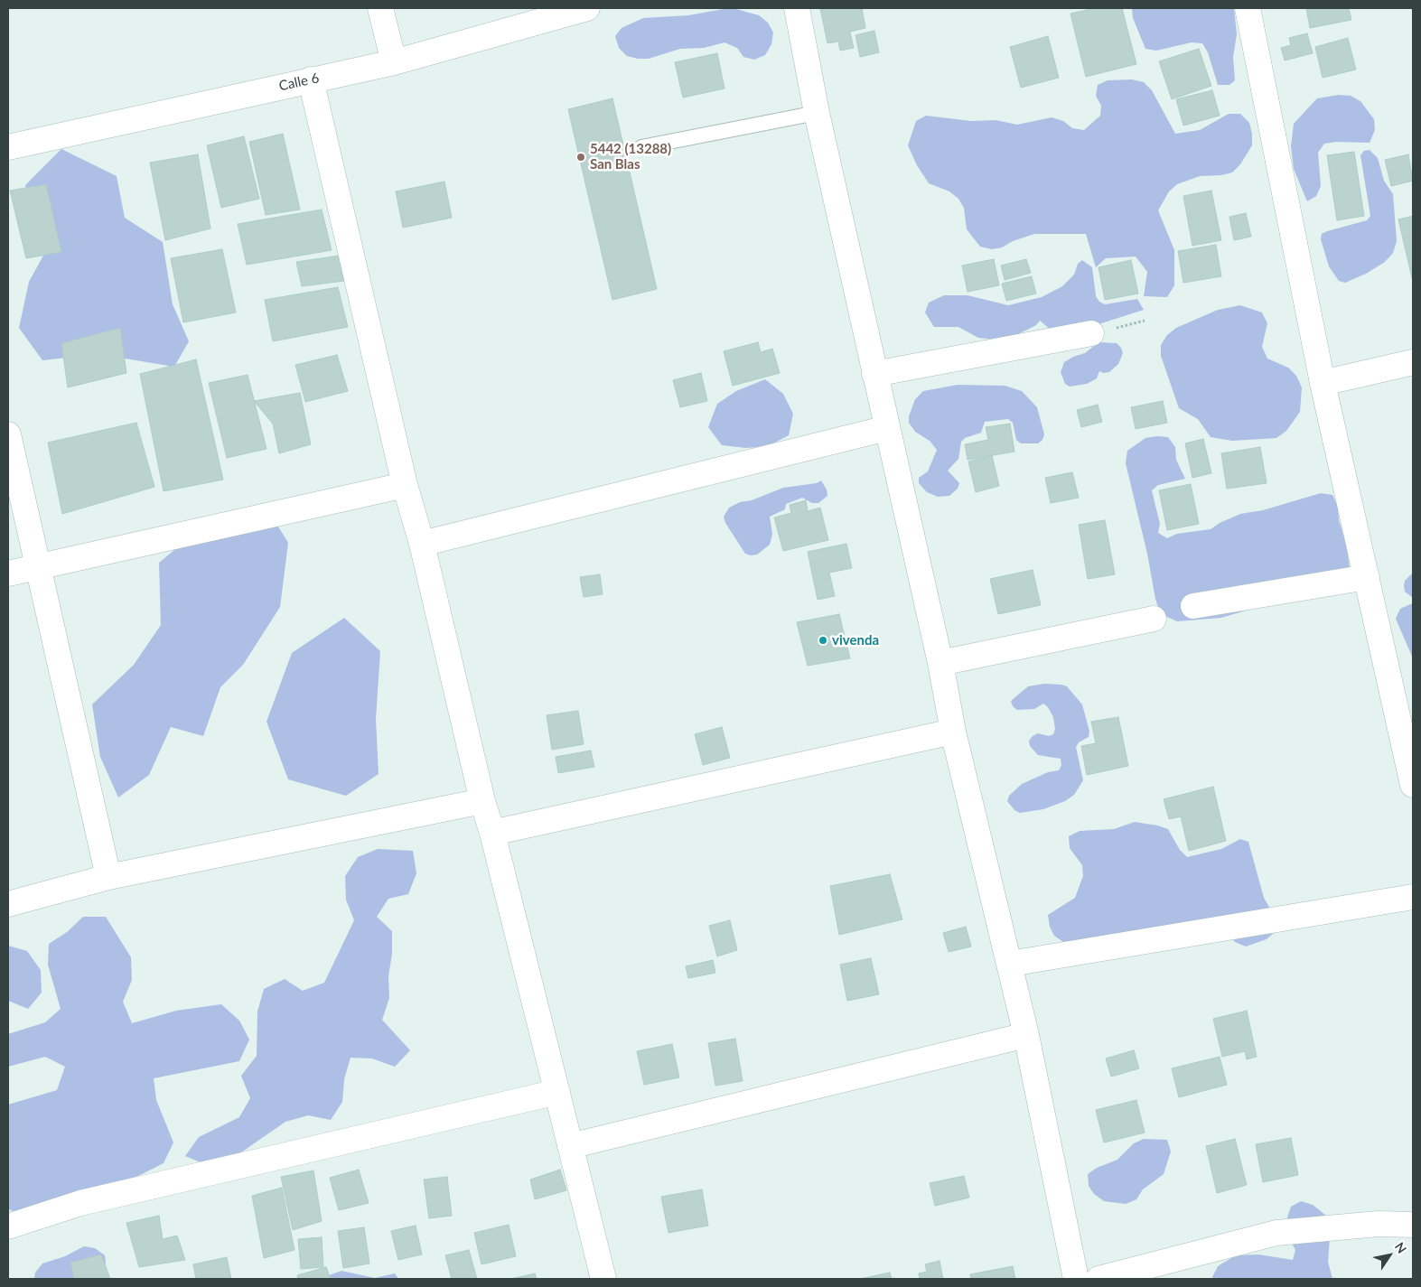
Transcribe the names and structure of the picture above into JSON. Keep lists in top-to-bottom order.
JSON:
{
  "streets": {
    "street": ["Calle 6"]
  },
  "places": ["5442 (13288) San Blas", "vivenda"],
  "north": "top right"
}
